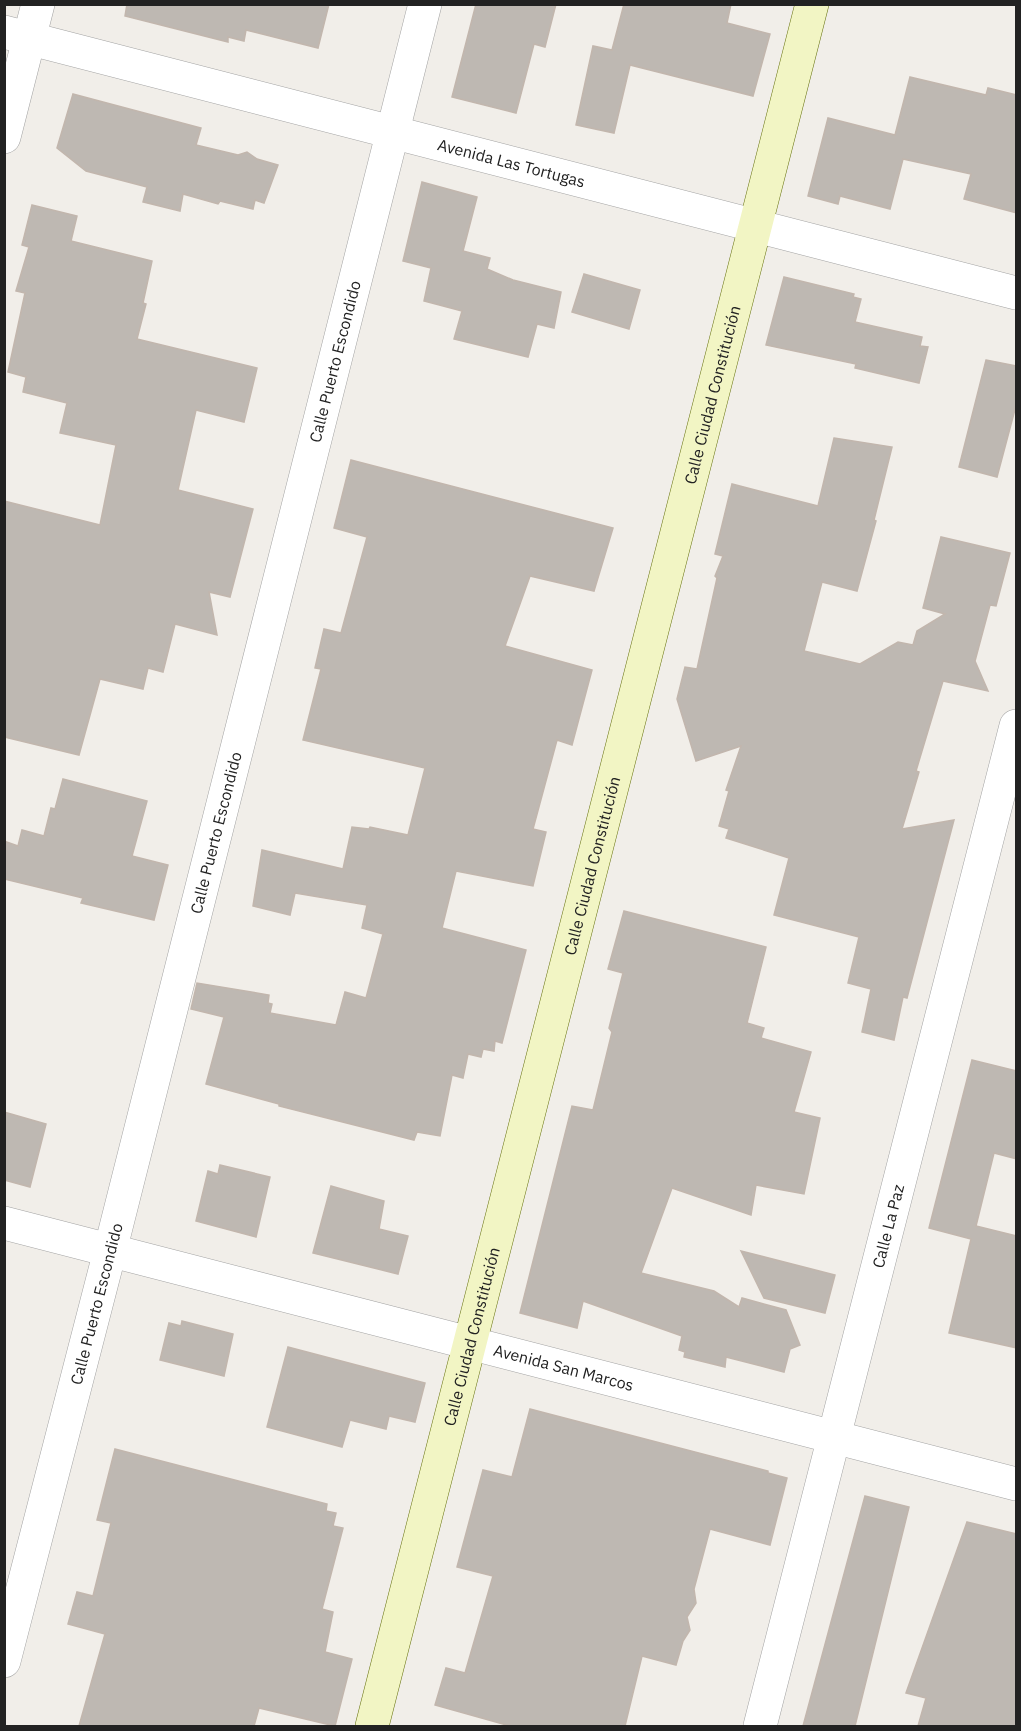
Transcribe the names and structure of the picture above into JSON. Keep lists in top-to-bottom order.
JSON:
{
  "streets": {
    "street": [
      "Avenida Las Tortugas",
      "Calle Puerto Escondido",
      "Calle Ciudad Constitución",
      "Calle La Paz",
      "Avenida San Marcos"
    ]
  },
  "crossings": [
    ["Avenida Las Tortugas", "Calle Puerto Escondido"],
    ["Avenida Las Tortugas", "Calle Ciudad Constitución"],
    ["Calle Puerto Escondido", "Avenida San Marcos"],
    ["Calle Ciudad Constitución", "Avenida San Marcos"],
    ["Calle La Paz", "Avenida San Marcos"]
  ]
}
